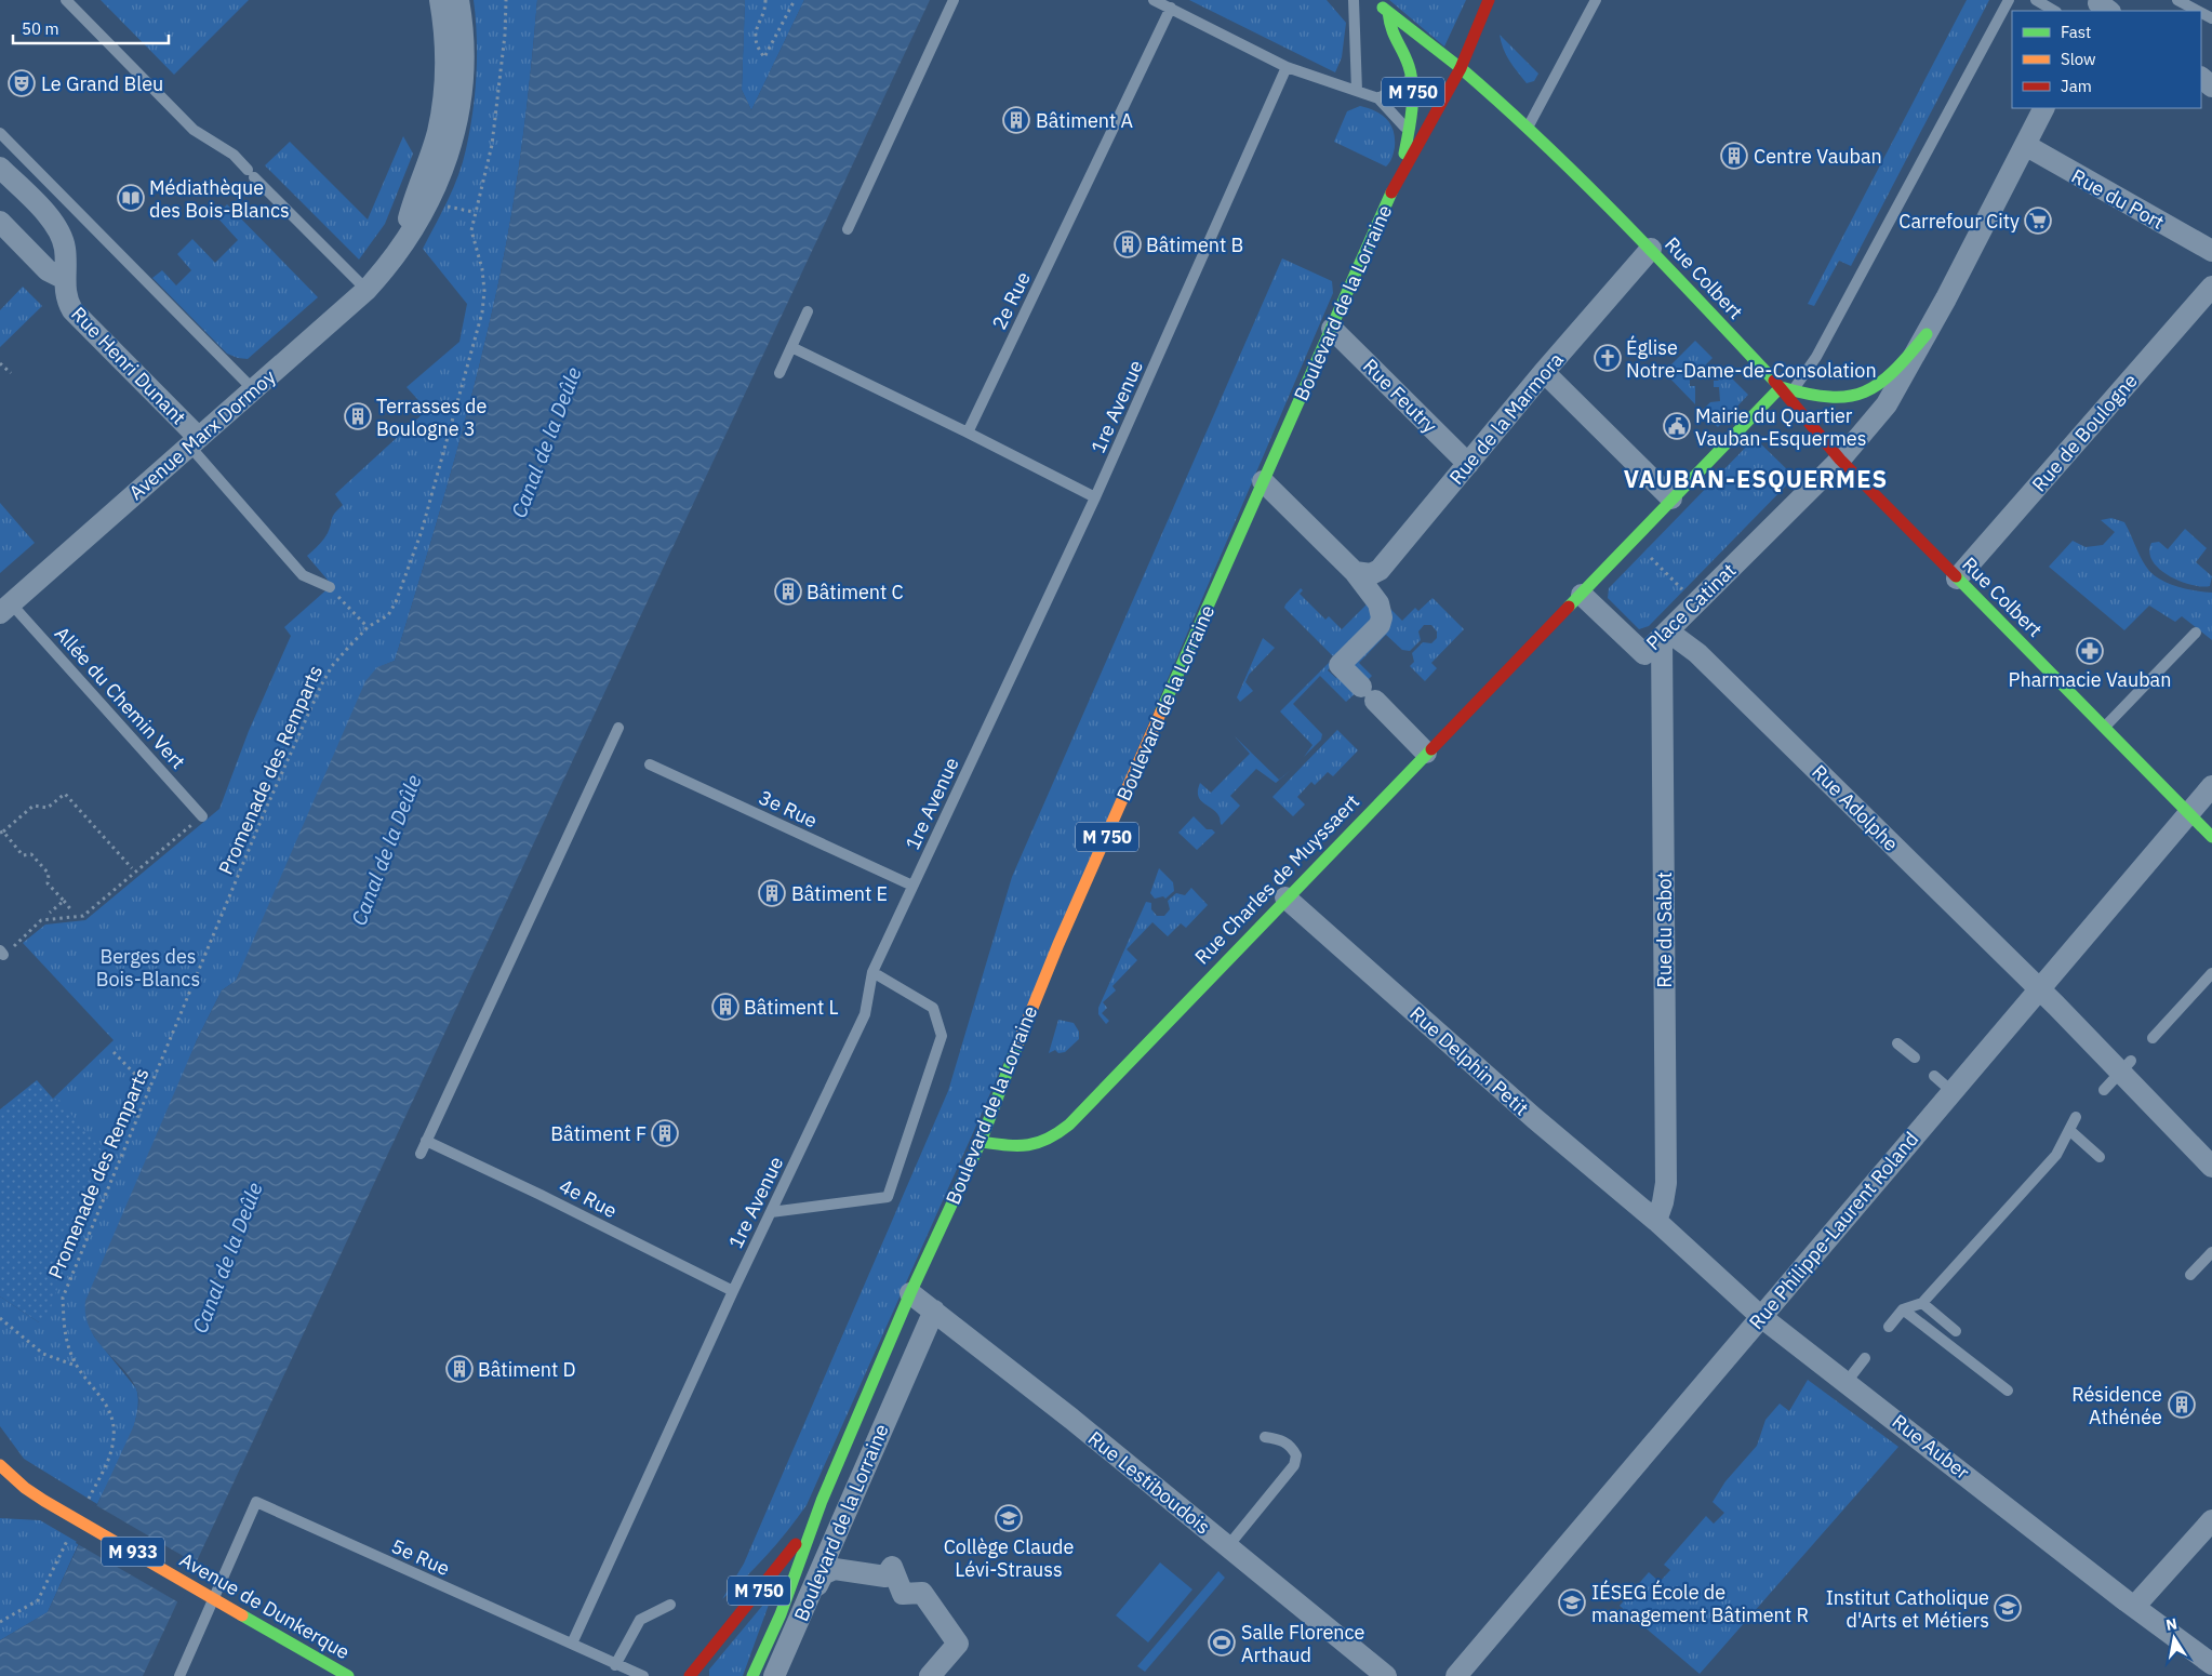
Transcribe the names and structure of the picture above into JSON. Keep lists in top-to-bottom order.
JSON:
{
  "streets": {
    "main road": [
      "M 750",
      "Rue Colbert",
      "Boulevard de la Lorraine",
      "Rue Charles de Muyssaert",
      "M 933",
      "Avenue de Dunkerque"
    ],
    "street": [
      "Rue du Port",
      "Rue Henri Dunant",
      "Rue Feutry",
      "Rue de la Marmora",
      "Rue de Boulogne",
      "Avenue Marx Dormoy",
      "Place Catinat",
      "Rue Adolphe",
      "Rue du Sabot",
      "Rue Delphin Petit",
      "Rue Philippe-Laurent Roland",
      "Rue Auber",
      "Rue Lestiboudois"
    ],
    "lane": [
      "2e Rue",
      "1re Avenue",
      "Allée du Chemin Vert",
      "3e Rue",
      "4e Rue",
      "5e Rue"
    ],
    "path": ["Promenade des Remparts"]
  },
  "crossings": [
    ["Rue du Port", "Place Catinat"],
    ["Rue Colbert", "Boulevard de la Lorraine"],
    ["Rue Colbert", "Rue de la Marmora"],
    ["Rue Colbert", "Rue de Boulogne"],
    ["Rue Colbert", "Place Catinat"],
    ["Rue Colbert", "Rue Philippe-Laurent Roland"],
    ["Boulevard de la Lorraine", "Rue Feutry"],
    ["Boulevard de la Lorraine", "Rue Charles de Muyssaert"],
    ["Boulevard de la Lorraine", "Rue Lestiboudois"],
    ["Rue Henri Dunant", "Avenue Marx Dormoy"],
    ["Rue Feutry", "Rue de la Marmora"],
    ["1re Avenue", "3e Rue"],
    ["1re Avenue", "4e Rue"],
    ["1re Avenue", "5e Rue"],
    ["Avenue Marx Dormoy", "Allée du Chemin Vert"],
    ["Place Catinat", "Rue Adolphe"],
    ["Place Catinat", "Rue Charles de Muyssaert"],
    ["Place Catinat", "Rue du Sabot"],
    ["Rue Adolphe", "Rue du Sabot"],
    ["Rue Adolphe", "Rue Philippe-Laurent Roland"],
    ["Rue Charles de Muyssaert", "Rue Delphin Petit"],
    ["Rue du Sabot", "Rue Delphin Petit"],
    ["Rue du Sabot", "Rue Auber"],
    ["Rue Delphin Petit", "Rue Auber"],
    ["Rue Philippe-Laurent Roland", "Rue Auber"]
  ],
  "districts": ["VAUBAN-ESQUERMES"],
  "water": ["Canal de la Deûle"],
  "parks": ["Berges des Bois-Blancs"],
  "places": {
    "theatre": ["Le Grand Bleu"],
    "building": [
      "Bâtiment A",
      "Centre Vauban",
      "Bâtiment B",
      "Terrasses de Boulogne 3",
      "Bâtiment C",
      "Bâtiment E",
      "Bâtiment L",
      "Bâtiment F",
      "Bâtiment D",
      "Résidence Athénée"
    ],
    "library": ["Médiathèque des Bois-Blancs"],
    "supermarket": ["Carrefour City"],
    "church": ["Église Notre-Dame-de-Consolation"],
    "public building": ["Mairie du Quartier Vauban-Esquermes"],
    "pharmacy": ["Pharmacie Vauban"],
    "school or university": ["Collège Claude Lévi-Strauss", "IÉSEG École de management Bâtiment R", "Institut Catholique d'Arts et Métiers"],
    "sports": ["Salle Florence Arthaud"]
  },
  "legend": ["Fast", "Slow", "Jam"],
  "scale_bar": "50 m",
  "north": "top"
}
